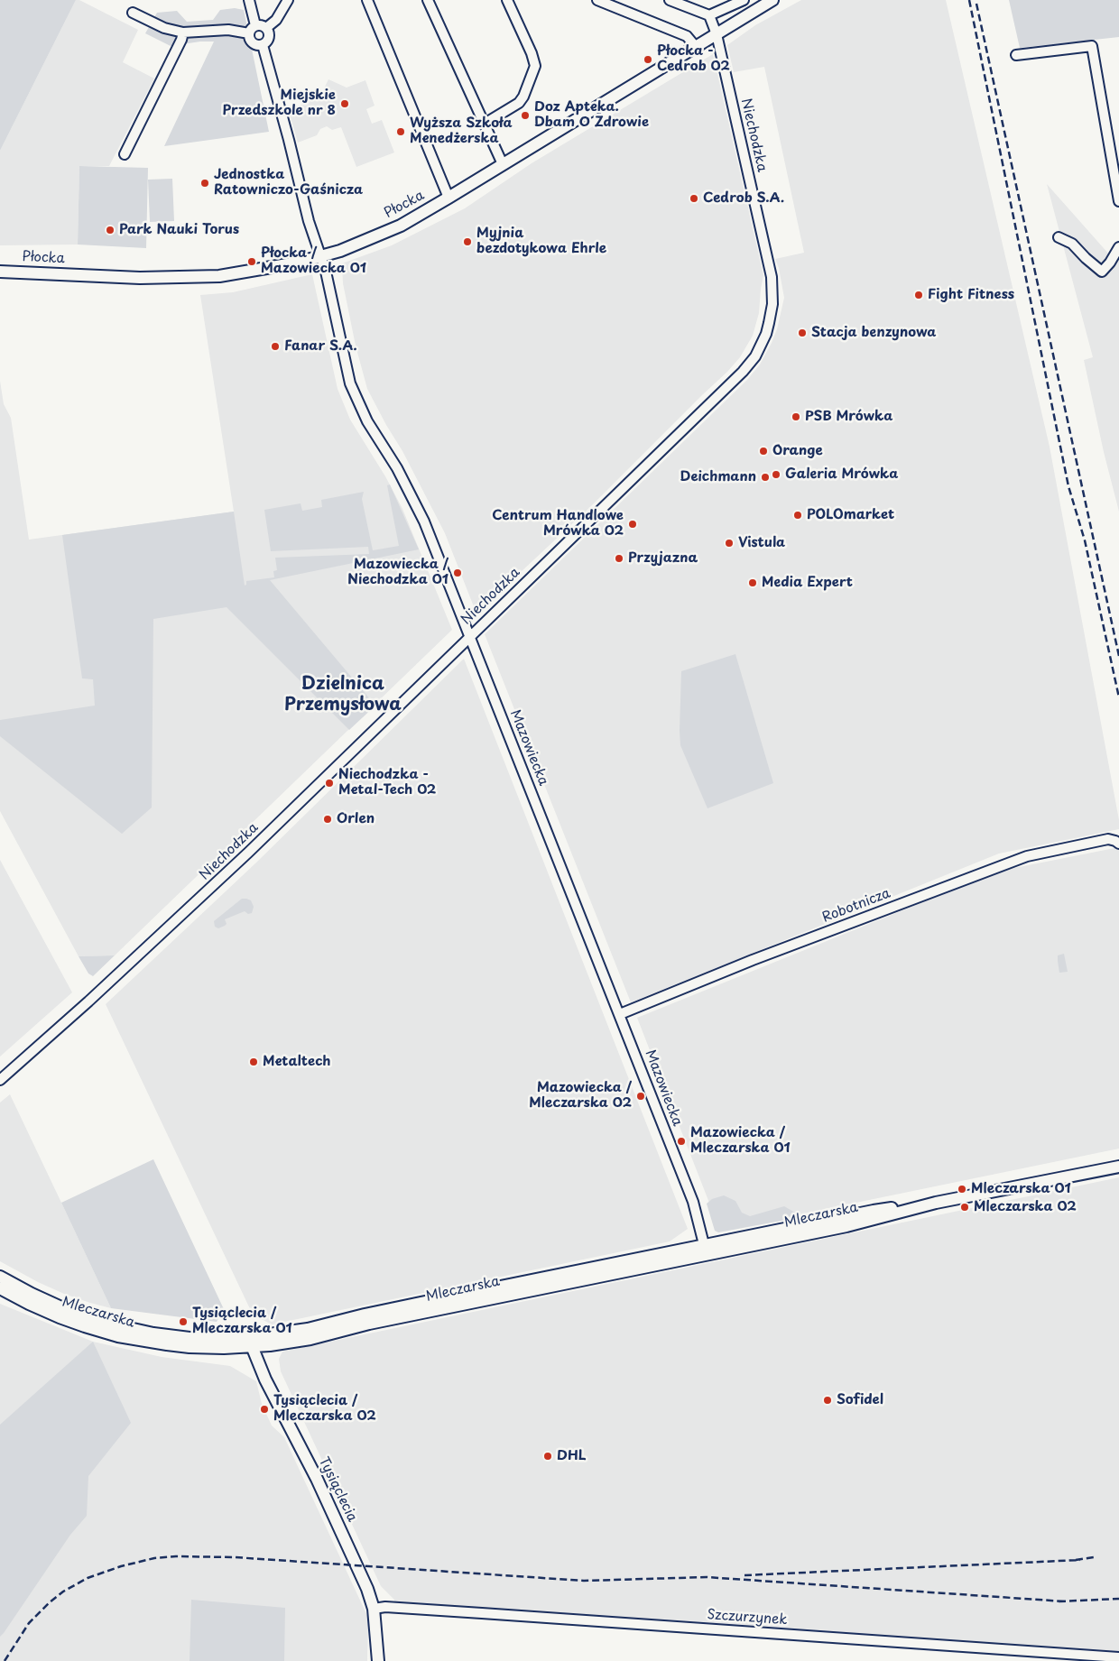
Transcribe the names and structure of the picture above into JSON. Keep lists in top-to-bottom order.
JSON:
{
  "streets": {
    "main road": ["Płocka", "Mleczarska", "Tysiąclecia"],
    "street": [
      "Niechodzka",
      "Mazowiecka",
      "Robotnicza",
      "Szczurzynek"
    ]
  },
  "crossings": [
    ["Niechodzka", "Płocka"],
    ["Niechodzka", "Mazowiecka"],
    ["Płocka", "Mazowiecka"],
    ["Mazowiecka", "Robotnicza"],
    ["Mazowiecka", "Mleczarska"],
    ["Mleczarska", "Tysiąclecia"],
    ["Tysiąclecia", "Szczurzynek"]
  ],
  "districts": ["Dzielnica Przemysłowa"],
  "places": [
    "Płocka - Cedrob 02",
    "Miejskie Przedszkole nr 8",
    "Doz Apteka. Dbam O Zdrowie",
    "Wyższa Szkoła Menedżerska",
    "Jednostka Ratowniczo-Gaśnicza",
    "Cedrob S.A.",
    "Park Nauki Torus",
    "Myjnia bezdotykowa Ehrle",
    "Płocka / Mazowiecka 01",
    "Fight Fitness",
    "Stacja benzynowa",
    "Fanar S.A.",
    "PSB Mrówka",
    "Orange",
    "Galeria Mrówka",
    "Deichmann",
    "POLOmarket",
    "Centrum Handlowe Mrówka 02",
    "Vistula",
    "Przyjazna",
    "Mazowiecka / Niechodzka 01",
    "Media Expert",
    "Niechodzka - Metal-Tech 02",
    "Orlen",
    "Metaltech",
    "Mazowiecka / Mleczarska 02",
    "Mazowiecka / Mleczarska 01",
    "Mleczarska 01",
    "Mleczarska 02",
    "Tysiąclecia / Mleczarska 01",
    "Sofidel",
    "Tysiąclecia / Mleczarska 02",
    "DHL"
  ]
}
